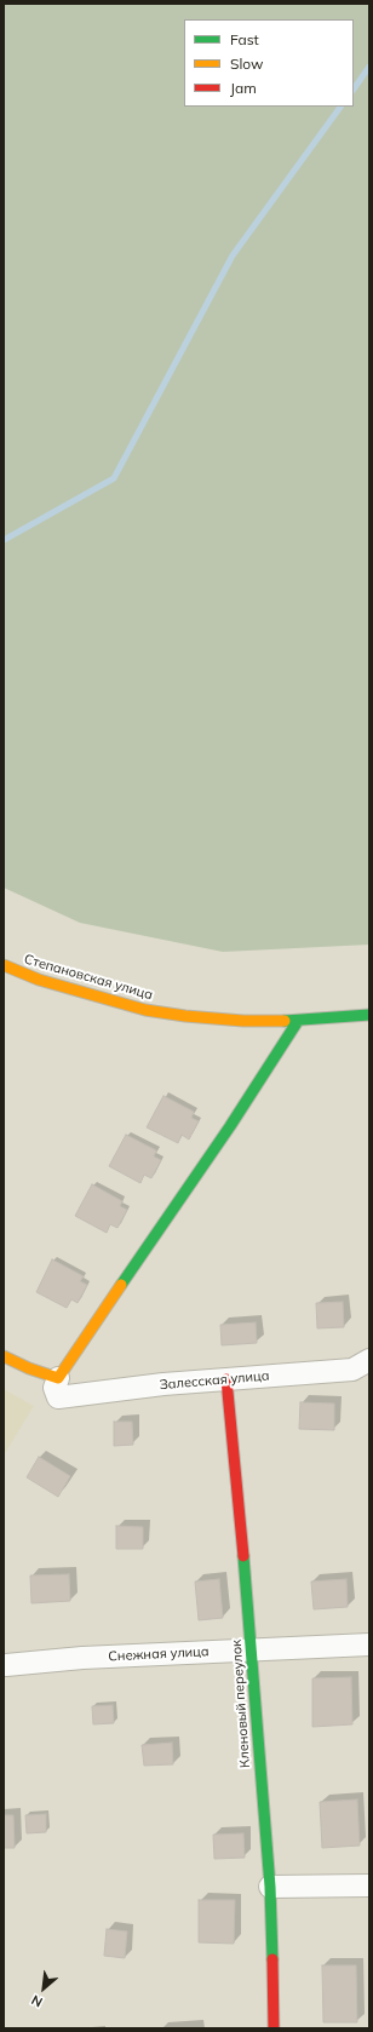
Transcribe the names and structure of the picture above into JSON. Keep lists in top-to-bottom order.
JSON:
{
  "streets": {
    "street": [
      "Степановская улица",
      "Залесская улица",
      "Снежная улица",
      "Кленовый переулок"
    ]
  },
  "crossings": [
    ["Залесская улица", "Кленовый переулок"],
    ["Снежная улица", "Кленовый переулок"]
  ],
  "legend": ["Fast", "Slow", "Jam"],
  "north": "bottom left"
}
